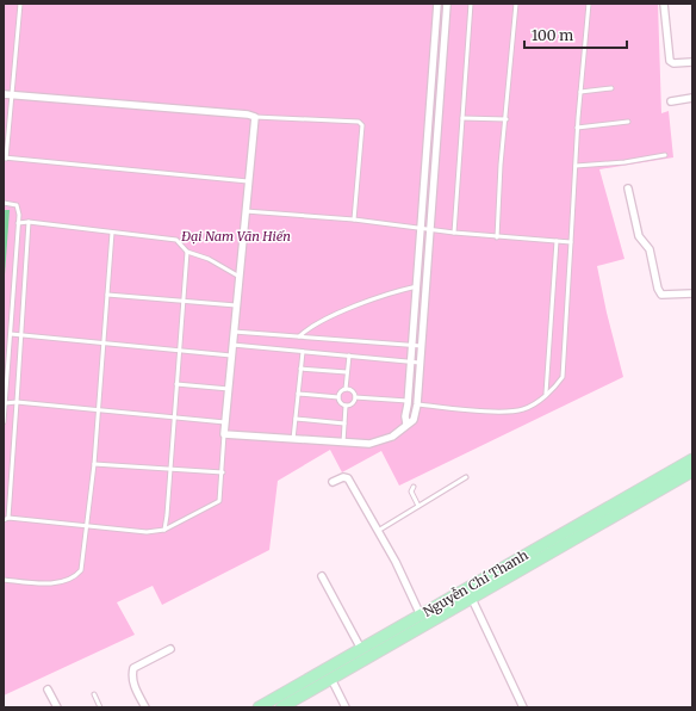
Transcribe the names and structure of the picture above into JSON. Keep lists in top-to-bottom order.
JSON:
{
  "streets": {
    "main road": ["Nguyễn Chí Thanh"]
  },
  "parks": ["Đại Nam Văn Hiến"],
  "scale_bar": "100 m"
}
